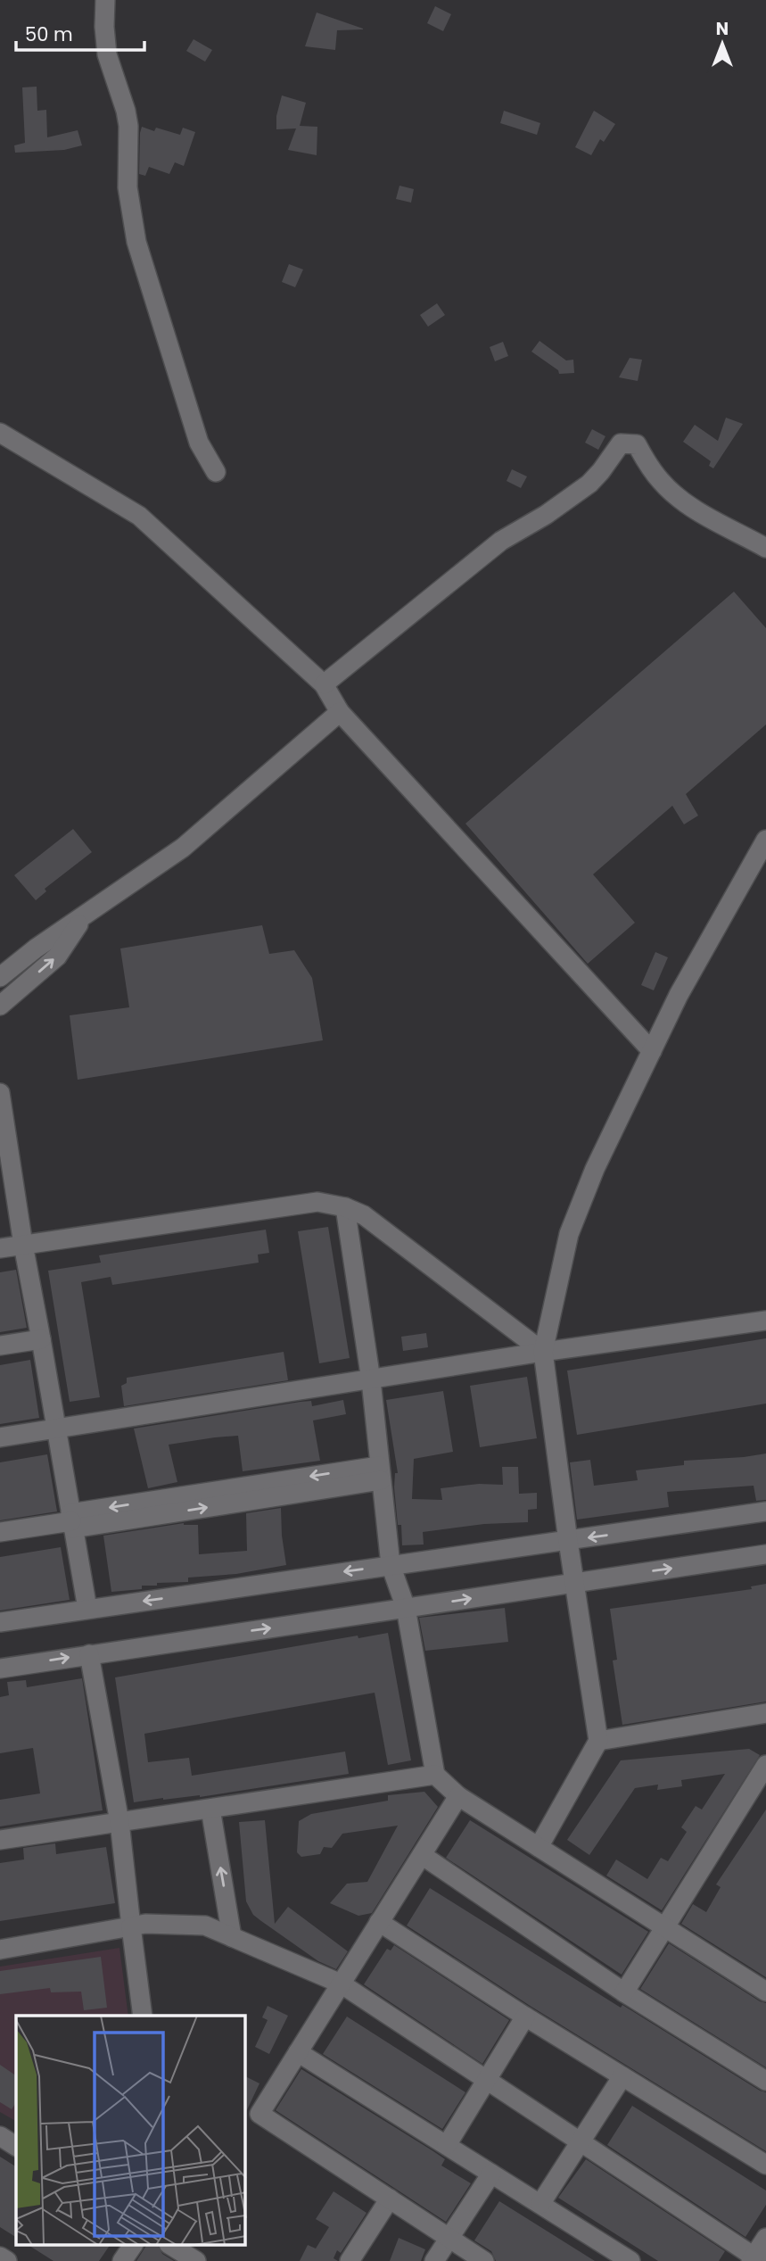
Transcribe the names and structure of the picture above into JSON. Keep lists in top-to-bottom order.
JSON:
{
  "scale_bar": "50 m",
  "north": "top"
}
